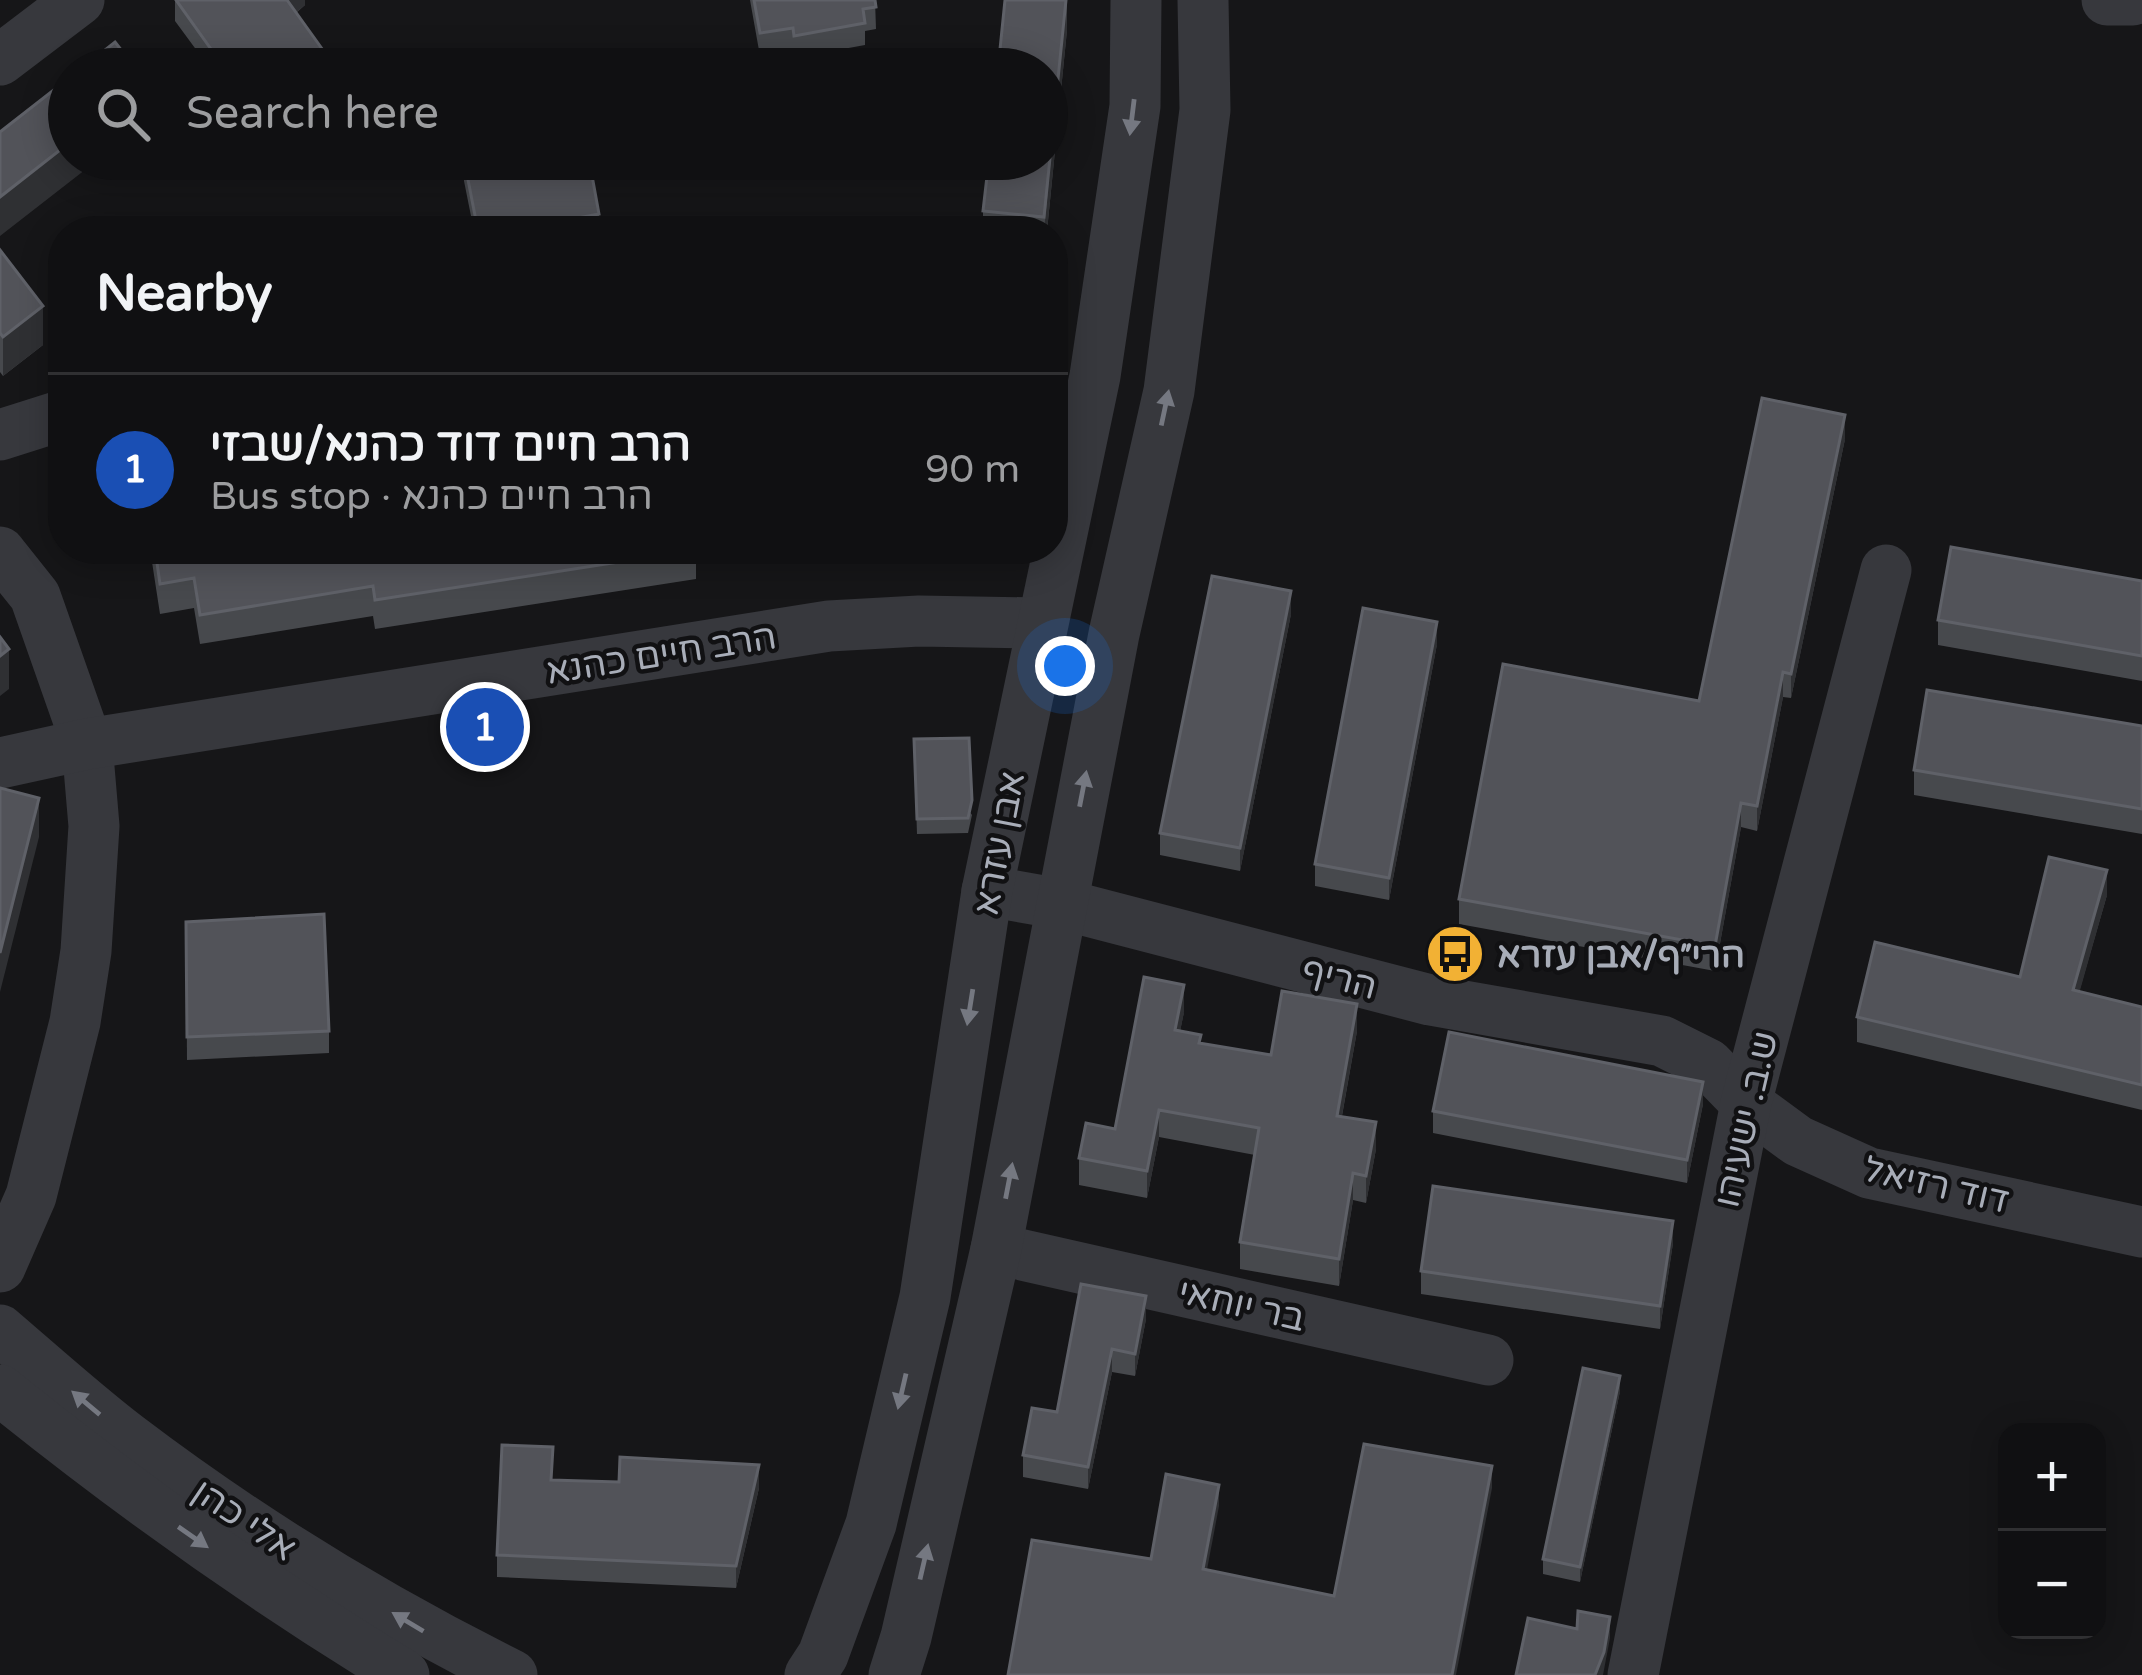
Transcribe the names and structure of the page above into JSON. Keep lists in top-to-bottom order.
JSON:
{
  "streets": {
    "street": [
      "הרב חיים כהנא",
      "אבן עזרא",
      "הריף",
      "ש.ב. ישעיהו",
      "דוד רזיאל",
      "בר יוחאי",
      "אלי כהן"
    ]
  },
  "crossings": [
    ["הרב חיים כהנא", "אבן עזרא"],
    ["אבן עזרא", "הריף"],
    ["אבן עזרא", "בר יוחאי"],
    ["הריף", "ש.ב. ישעיהו"],
    ["הריף", "דוד רזיאל"],
    ["ש.ב. ישעיהו", "דוד רזיאל"]
  ],
  "places": {
    "bus stop": ["הרי״ף/אבן עזרא"]
  },
  "page": {
    "search": "Search here",
    "heading": "Nearby",
    "list": [
      {
        "mark": "1",
        "name": "הרב חיים דוד כהנא/שבזי",
        "note": "Bus stop · הרב חיים כהנא",
        "value": "90 m"
      }
    ],
    "pins": "1",
    "map_buttons": ["+", "−"]
  }
}
